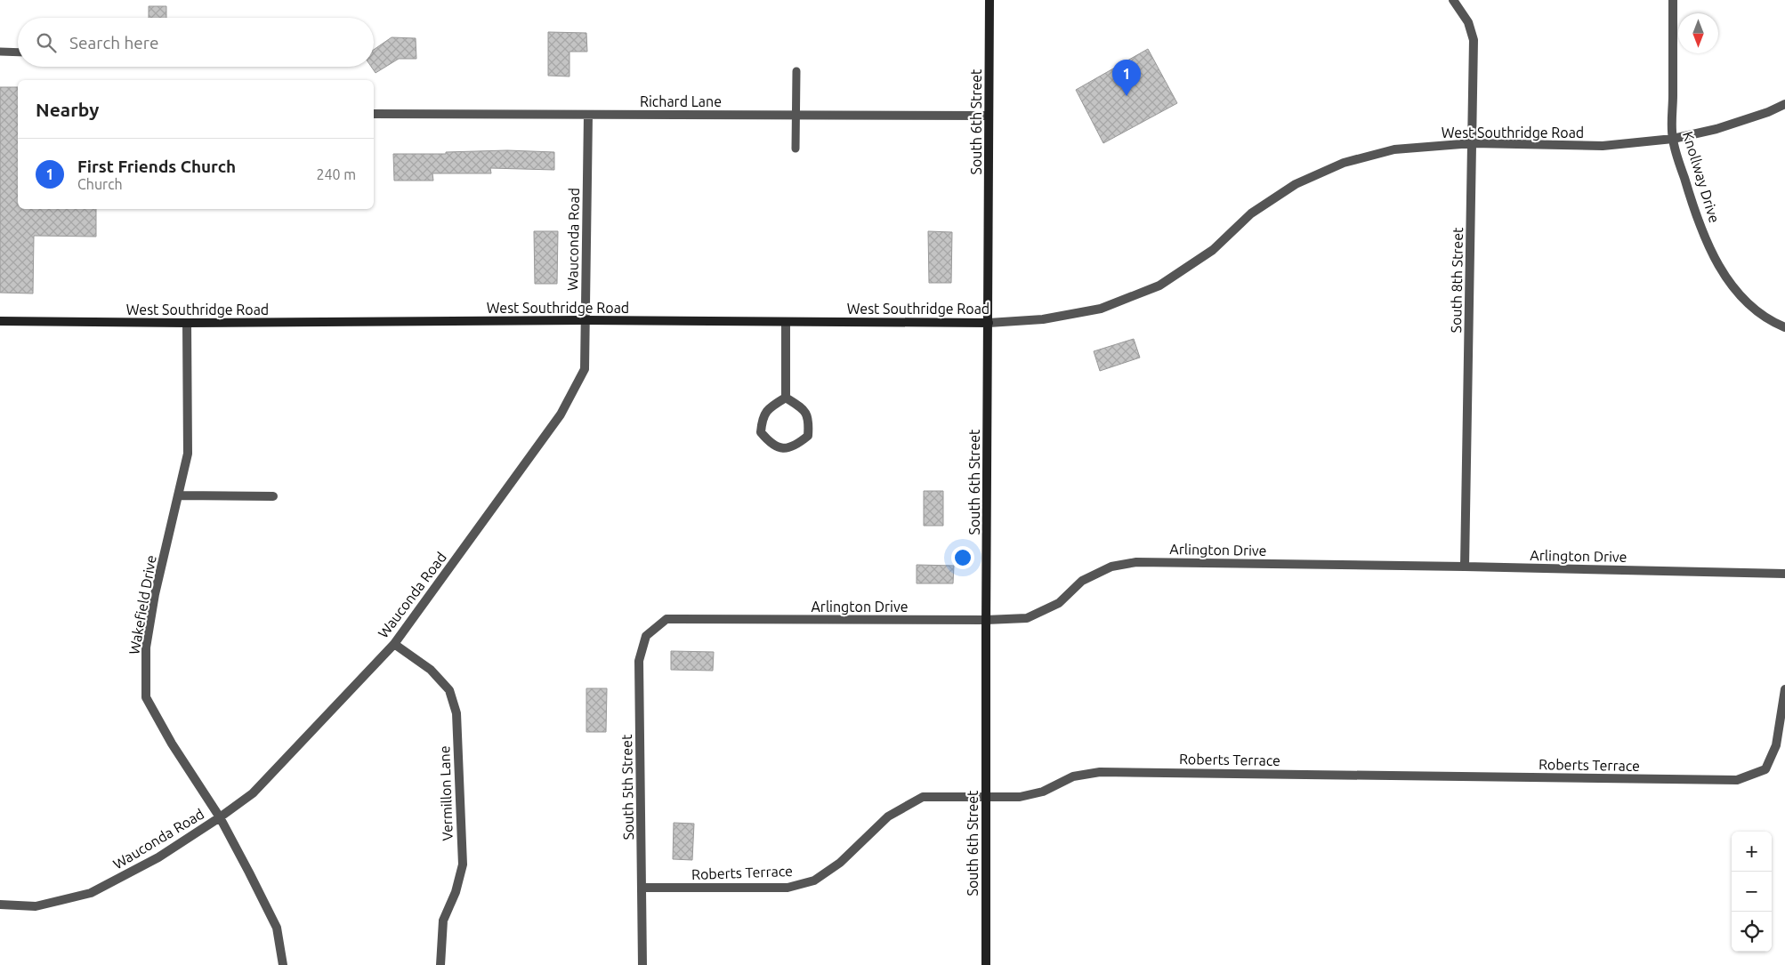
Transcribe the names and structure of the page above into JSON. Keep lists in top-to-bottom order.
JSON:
{
  "streets": {
    "street": [
      "Richard Lane",
      "South 6th Street",
      "West Southridge Road",
      "Knollway Drive",
      "Wauconda Road",
      "South 8th Street",
      "Arlington Drive",
      "Wakefield Drive",
      "Roberts Terrace",
      "South 5th Street",
      "Vermillon Lane"
    ]
  },
  "crossings": [
    ["Richard Lane", "South 6th Street"],
    ["Richard Lane", "Wauconda Road"],
    ["South 6th Street", "West Southridge Road"],
    ["South 6th Street", "Arlington Drive"],
    ["South 6th Street", "Roberts Terrace"],
    ["West Southridge Road", "Knollway Drive"],
    ["West Southridge Road", "Wauconda Road"],
    ["West Southridge Road", "South 8th Street"],
    ["West Southridge Road", "Wakefield Drive"],
    ["Wauconda Road", "Wakefield Drive"],
    ["Wauconda Road", "Vermillon Lane"],
    ["South 8th Street", "Arlington Drive"],
    ["Arlington Drive", "South 5th Street"],
    ["Roberts Terrace", "South 5th Street"]
  ],
  "north": "bottom",
  "page": {
    "search": "Search here",
    "pins": "1",
    "heading": "Nearby",
    "list": [
      {
        "mark": "1",
        "name": "First Friends Church",
        "note": "Church",
        "value": "240 m"
      }
    ],
    "map_buttons": ["+", "−"]
  }
}
